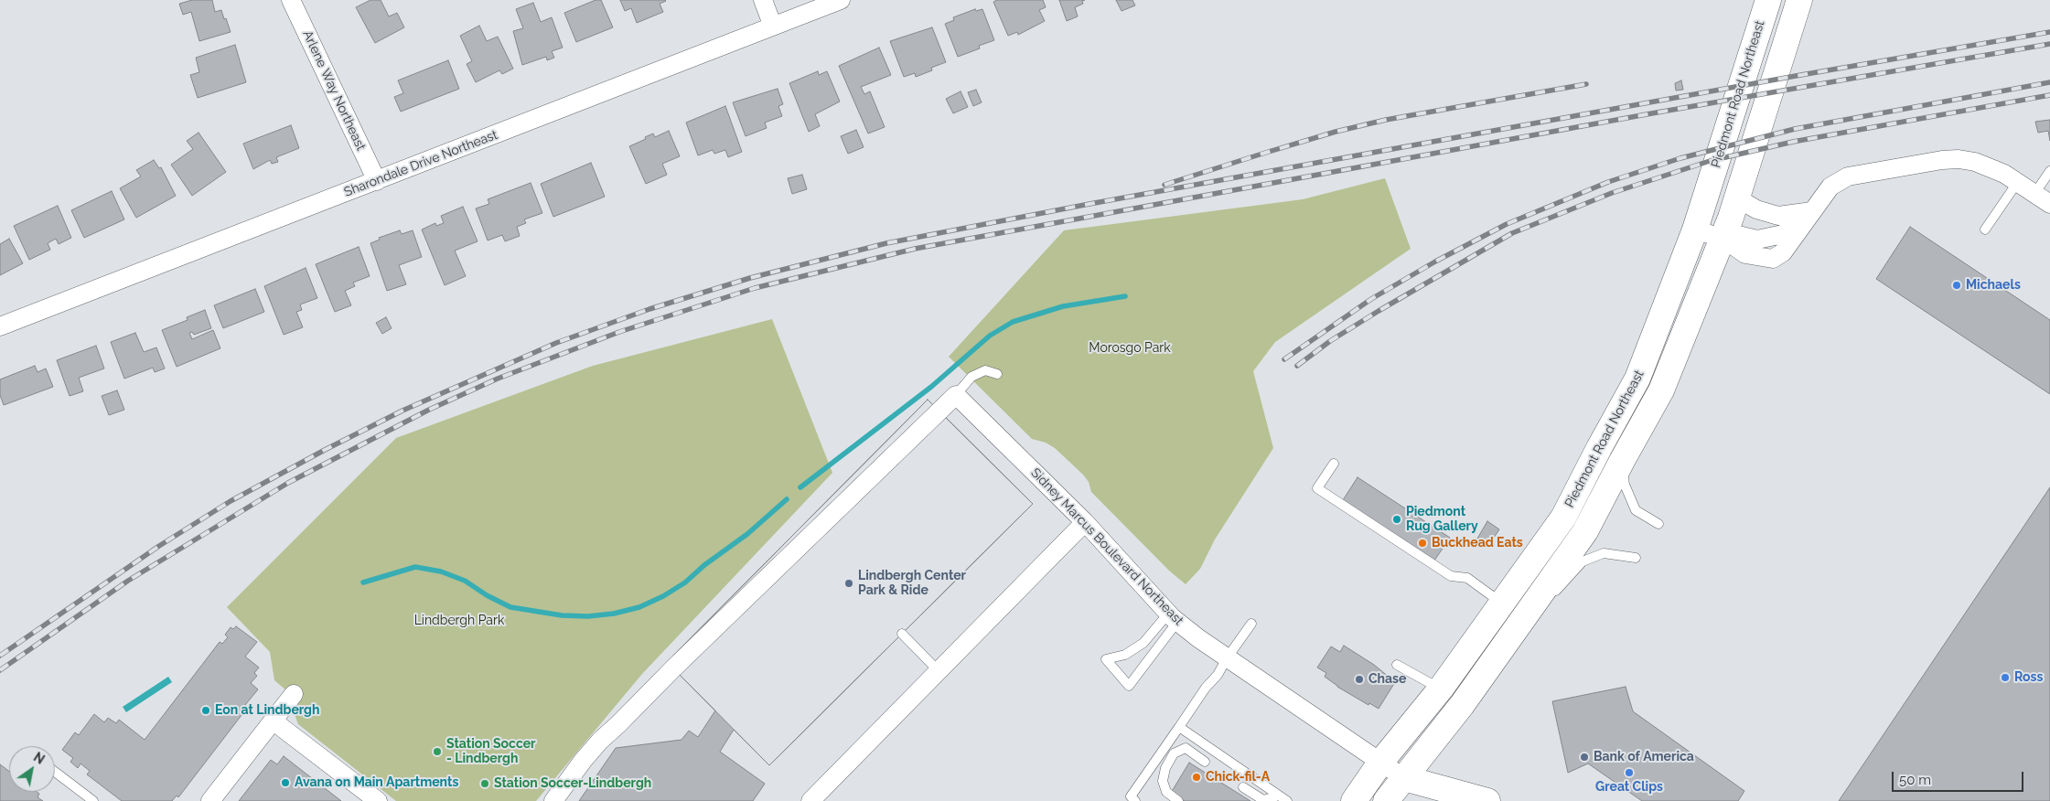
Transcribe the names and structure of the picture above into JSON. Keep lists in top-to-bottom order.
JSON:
{
  "streets": {
    "main road": ["Piedmont Road Northeast", "Sidney Marcus Boulevard Northeast"],
    "street": ["Arlene Way Northeast", "Sharondale Drive Northeast"]
  },
  "crossings": [
    ["Arlene Way Northeast", "Sharondale Drive Northeast"],
    ["Piedmont Road Northeast", "Sidney Marcus Boulevard Northeast"]
  ],
  "parks": ["Morosgo Park", "Lindbergh Park"],
  "places": [
    "Michaels",
    "Piedmont Rug Gallery",
    "Buckhead Eats",
    "Lindbergh Center Park & Ride",
    "Ross",
    "Chase",
    "Eon at Lindbergh",
    "Station Soccer - Lindbergh",
    "Bank of America",
    "Great Clips",
    "Chick-fil-A",
    "Avana on Main Apartments",
    "Station Soccer-Lindbergh"
  ],
  "scale_bar": "50 m",
  "north": "top right"
}
